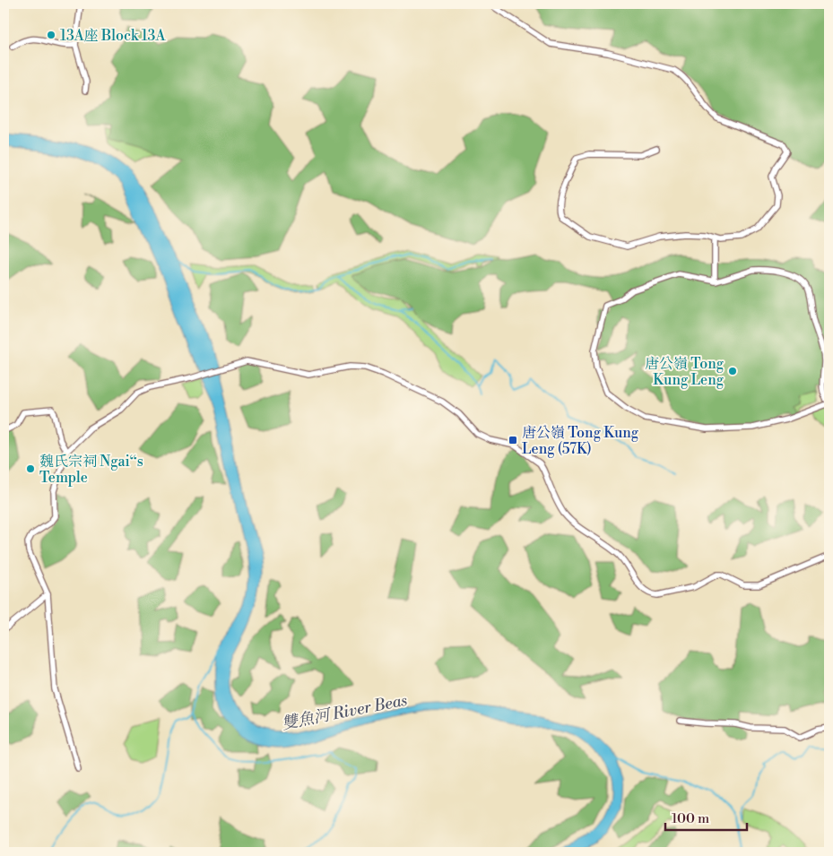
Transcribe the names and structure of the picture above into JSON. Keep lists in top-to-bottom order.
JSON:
{
  "water": ["雙魚河 River Beas"],
  "places": {
    "other": ["13A座 Block 13A", "唐公嶺 Tong Kung Leng", "魏氏宗祠 Ngai“s Temple"],
    "transit": ["唐公嶺 Tong Kung Leng (57K)"]
  },
  "scale_bar": "100 m"
}
